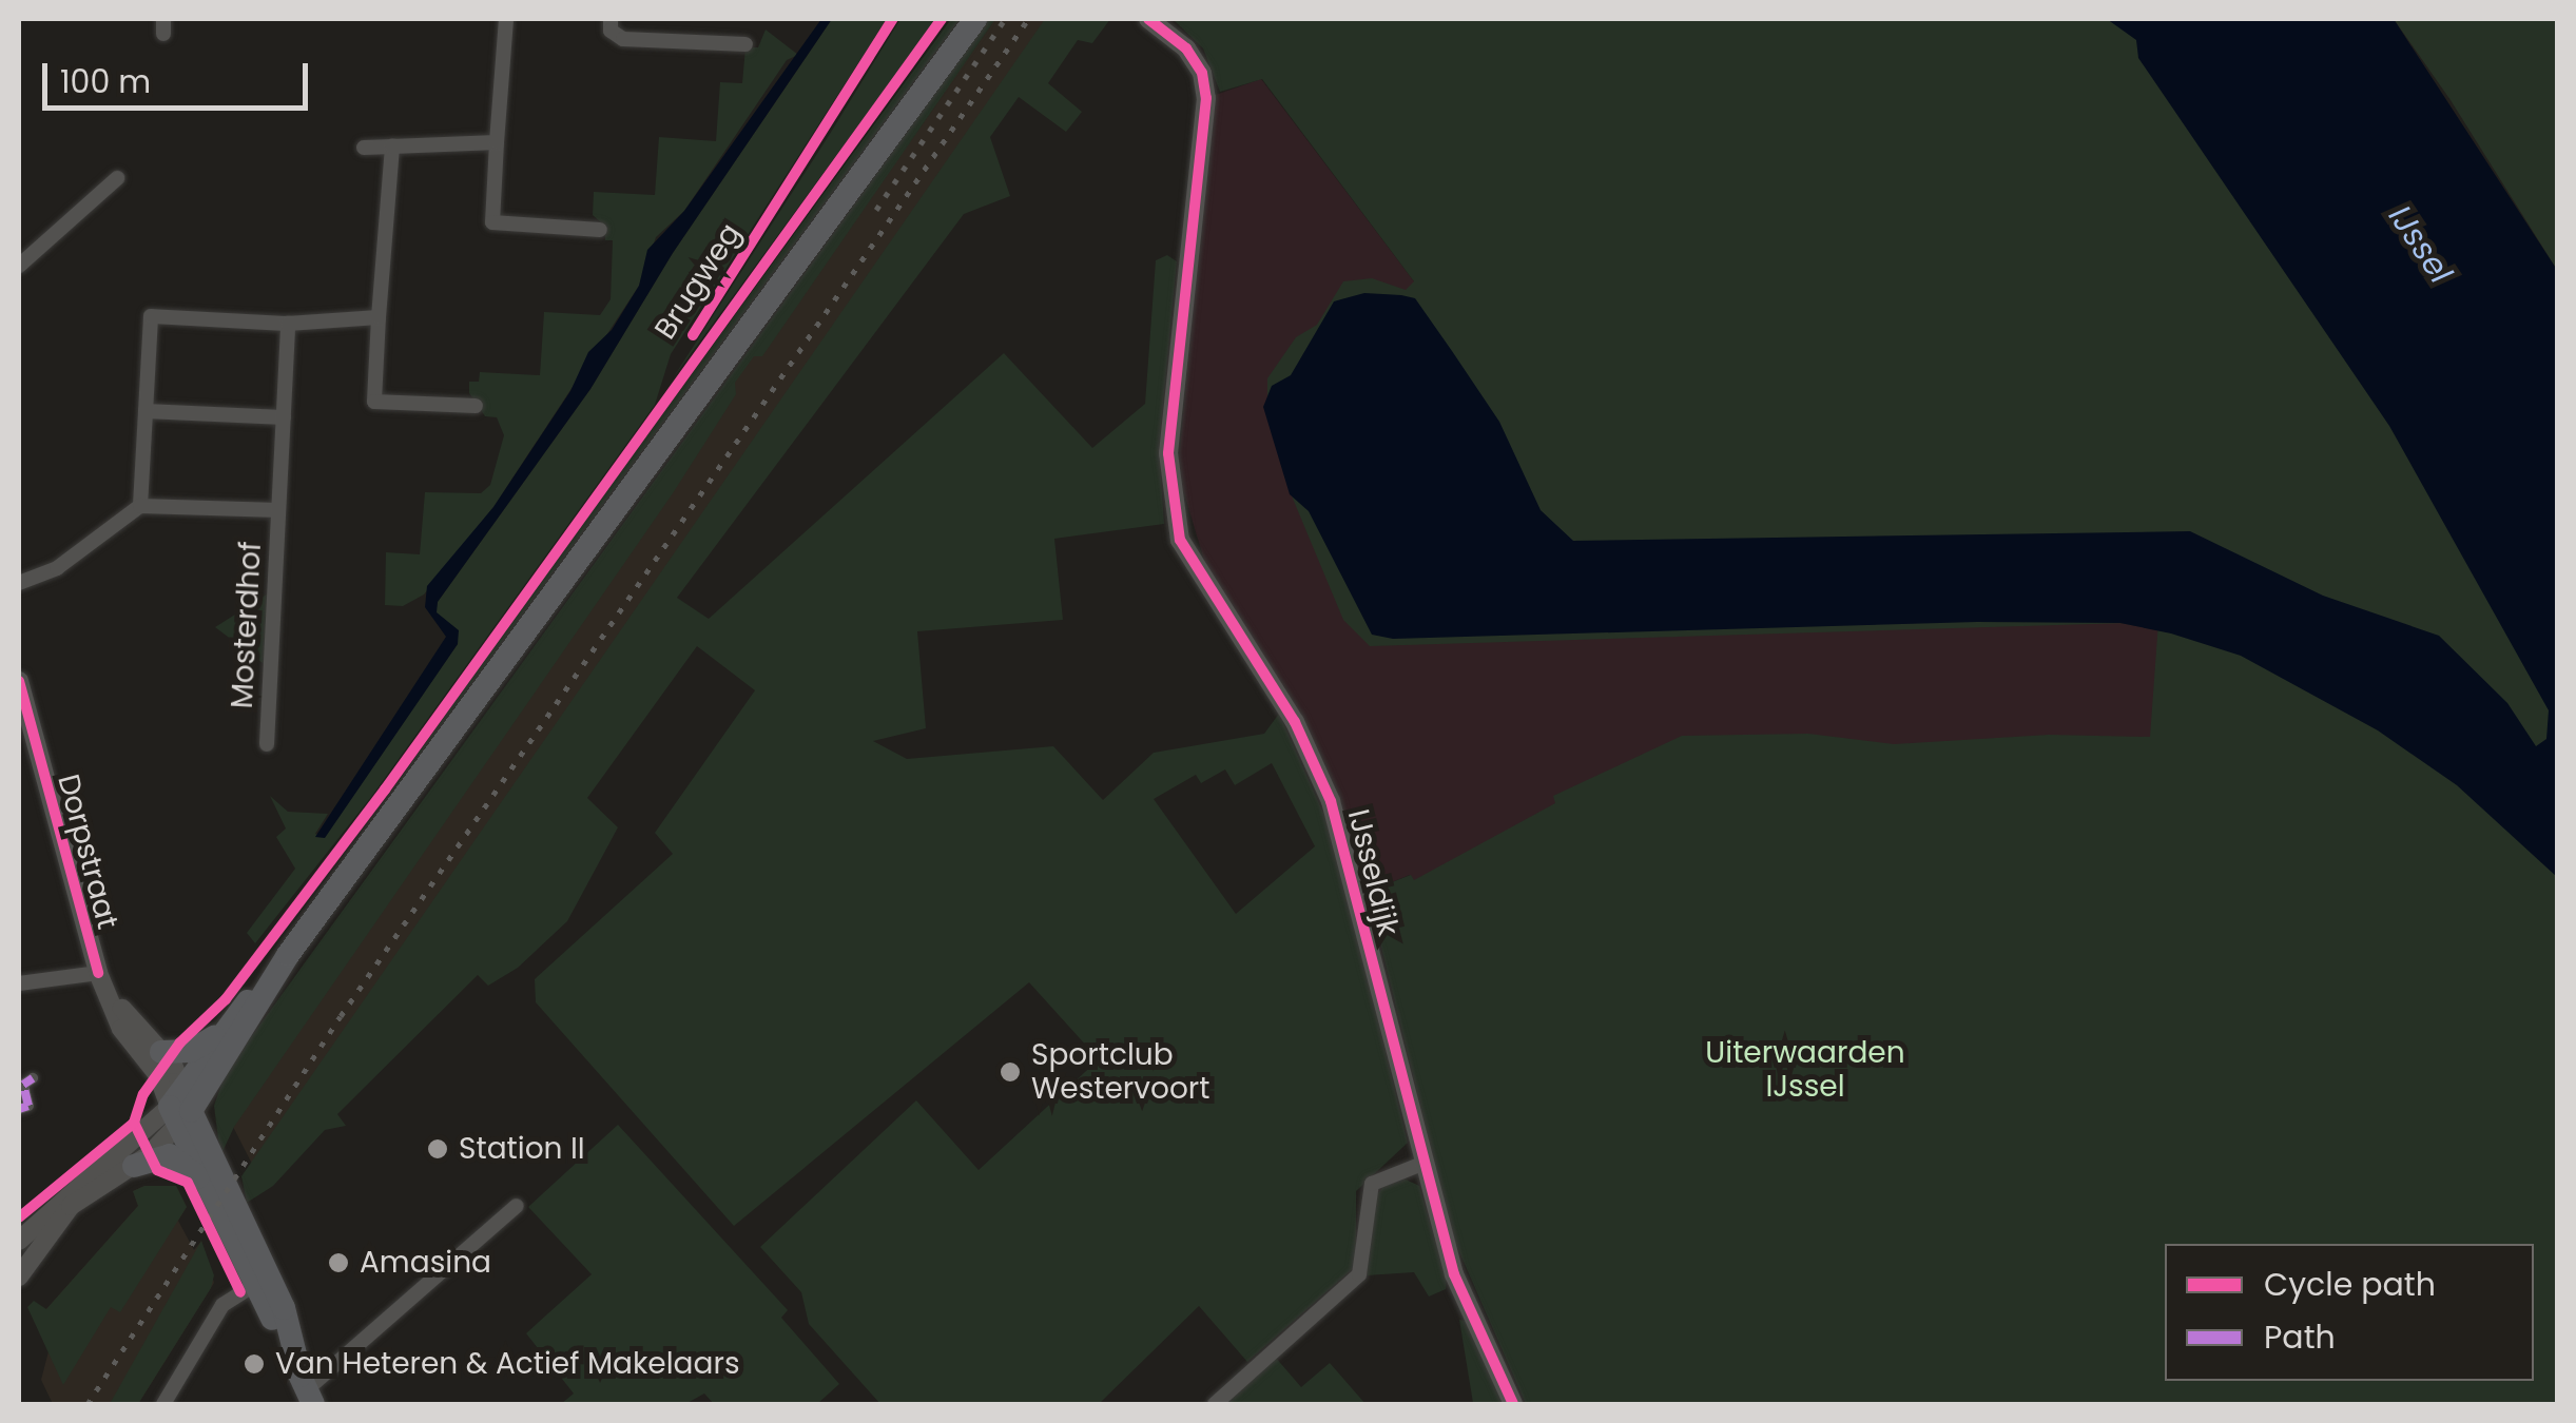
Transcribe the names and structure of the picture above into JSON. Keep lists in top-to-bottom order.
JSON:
{
  "streets": {
    "main road": ["Dorpstraat"],
    "street": ["Mosterdhof", "IJsseldijk"],
    "cycle path": ["Brugweg"]
  },
  "water": ["IJssel"],
  "parks": ["Uiterwaarden IJssel"],
  "places": [
    "Sportclub Westervoort",
    "Station II",
    "Amasina",
    "Van Heteren & Actief Makelaars"
  ],
  "legend": ["Cycle path", "Path"],
  "scale_bar": "100 m"
}
